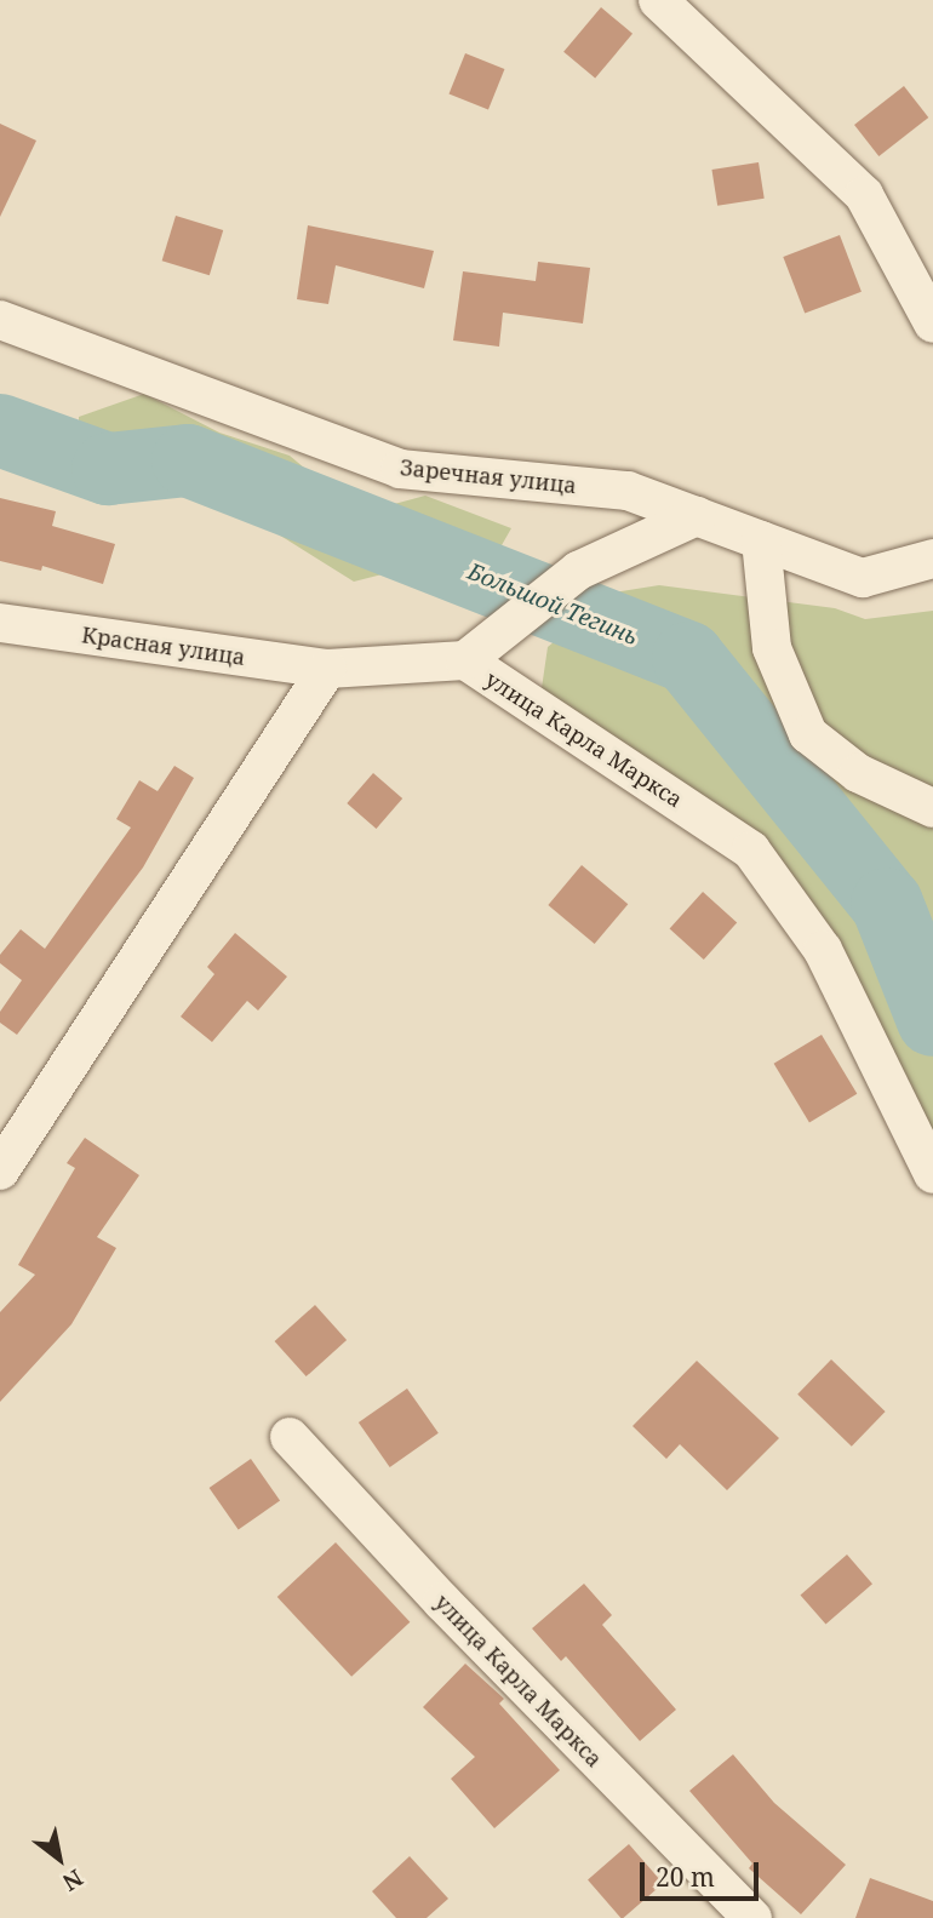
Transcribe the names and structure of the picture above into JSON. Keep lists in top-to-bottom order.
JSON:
{
  "streets": {
    "street": ["Заречная улица", "Красная улица", "улица Карла Маркса"]
  },
  "crossings": [
    ["Красная улица", "улица Карла Маркса"]
  ],
  "water": ["Большой Тегинь"],
  "scale_bar": "20 m",
  "north": "bottom right"
}
